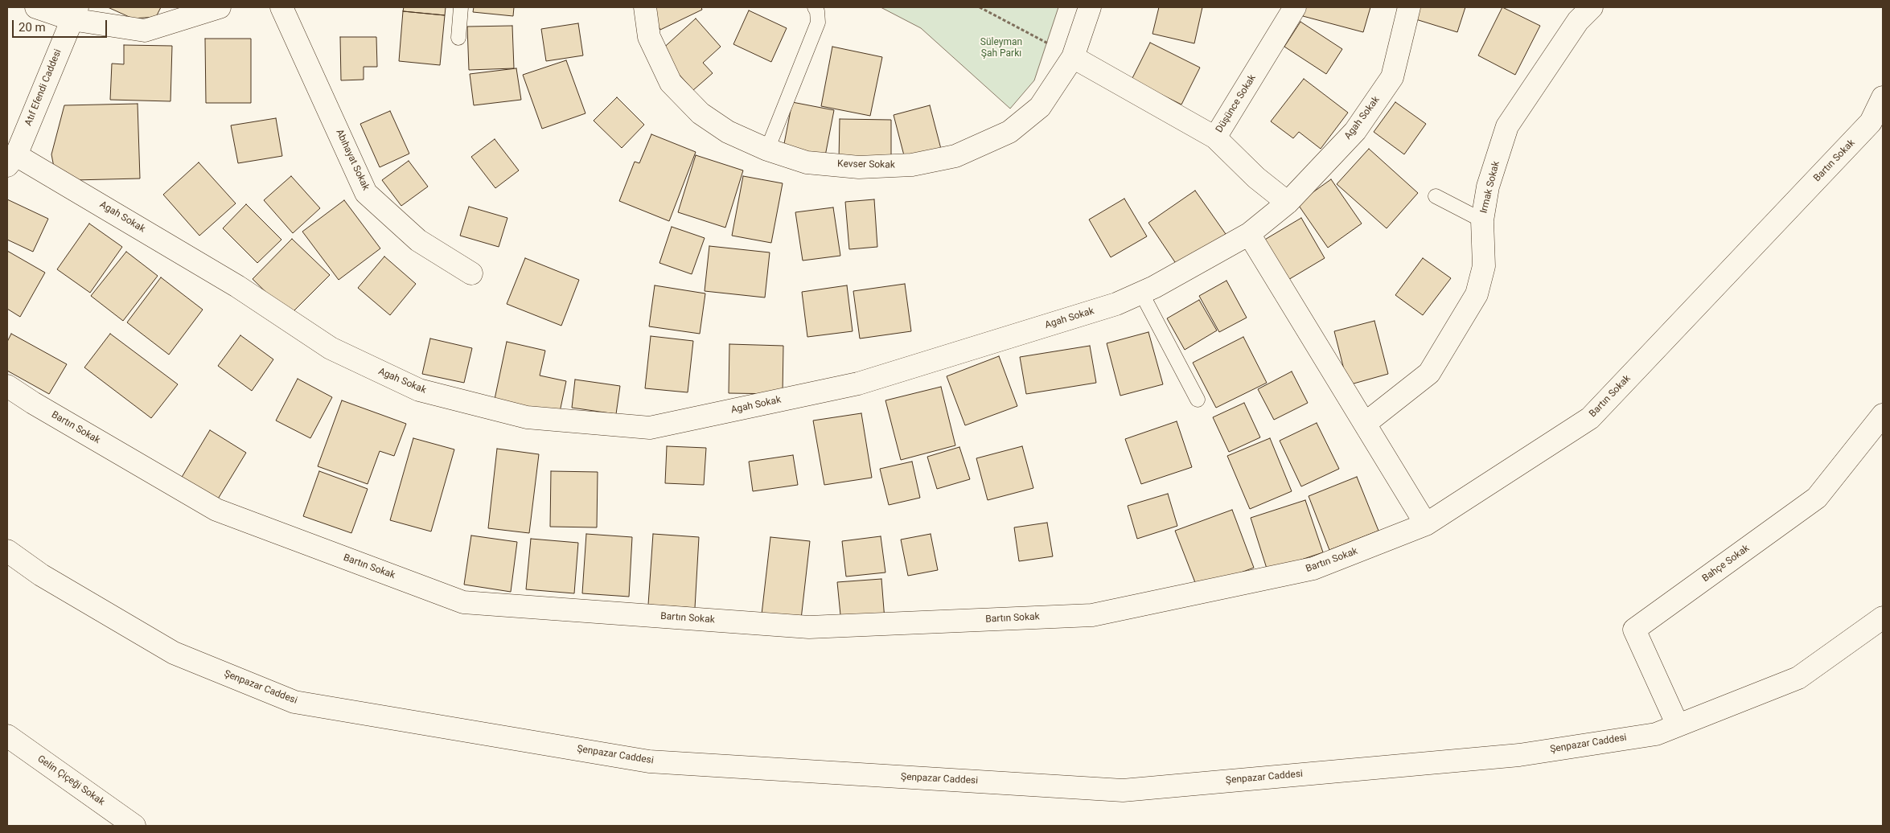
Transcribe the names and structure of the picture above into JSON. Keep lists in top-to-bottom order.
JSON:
{
  "streets": {
    "street": [
      "Atıf Efendi Caddesi",
      "Düşünce Sokak",
      "Agah Sokak",
      "Abıhayat Sokak",
      "Bartın Sokak",
      "Kevser Sokak",
      "Irmak Sokak",
      "Bahçe Sokak",
      "Şenpazar Caddesi",
      "Gelin Çiçeği Sokak"
    ]
  },
  "crossings": [
    ["Atıf Efendi Caddesi", "Agah Sokak"],
    ["Düşünce Sokak", "Agah Sokak"],
    ["Bahçe Sokak", "Şenpazar Caddesi"]
  ],
  "parks": ["Süleyman Şah Parkı"],
  "scale_bar": "20 m"
}
